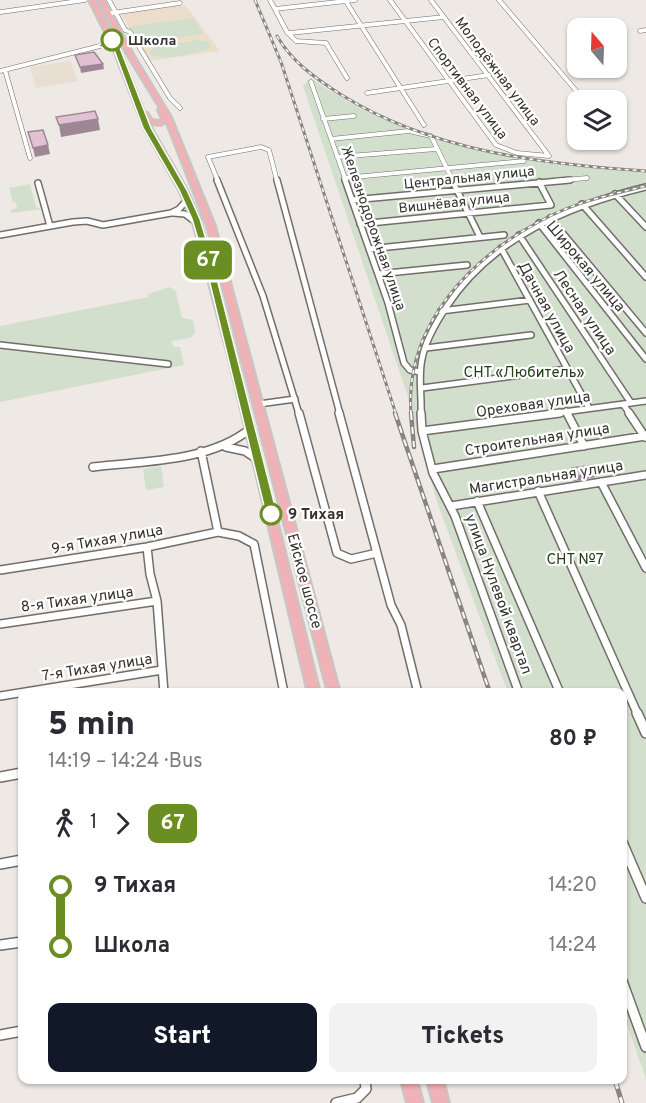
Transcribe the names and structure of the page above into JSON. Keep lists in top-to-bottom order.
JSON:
{
  "streets": {
    "main road": ["Ейское шоссе"],
    "street": [
      "Молодёжная улица",
      "Спортивная улица",
      "Центральная улица",
      "Вишнёвая улица",
      "Железнодорожная улица",
      "Широкая улица",
      "Дачная улица",
      "Лесная улица",
      "Ореховая улица",
      "Строительная улица",
      "Магистральная улица",
      "9-я Тихая улица",
      "улица Нулевой квартал",
      "8-я Тихая улица",
      "7-я Тихая улица"
    ]
  },
  "crossings": [
    ["Молодёжная улица", "Спортивная улица"],
    ["Центральная улица", "Вишнёвая улица"],
    ["Центральная улица", "Железнодорожная улица"],
    ["Вишнёвая улица", "Железнодорожная улица"],
    ["Железнодорожная улица", "Широкая улица"],
    ["Широкая улица", "Дачная улица"],
    ["Широкая улица", "Лесная улица"],
    ["Широкая улица", "Ореховая улица"],
    ["Широкая улица", "Строительная улица"],
    ["Широкая улица", "Магистральная улица"],
    ["Широкая улица", "улица Нулевой квартал"],
    ["Дачная улица", "Ореховая улица"],
    ["Лесная улица", "Ореховая улица"],
    ["Магистральная улица", "улица Нулевой квартал"]
  ],
  "parks": ["СНТ «Любитель»", "СНТ №7"],
  "places": ["Школа", "9 Тихая"],
  "lines": ["bus line 67"],
  "north": "top",
  "page": {
    "on_map": "67",
    "heading": ["5 min", "14:19 – 14:24 · Bus", "80 ₽"],
    "legs": ["1", "67"],
    "list": [
      {
        "name": "9 Тихая",
        "value": "14:20"
      },
      {
        "name": "Школа",
        "value": "14:24"
      }
    ],
    "buttons": ["Start", "Tickets"]
  }
}
